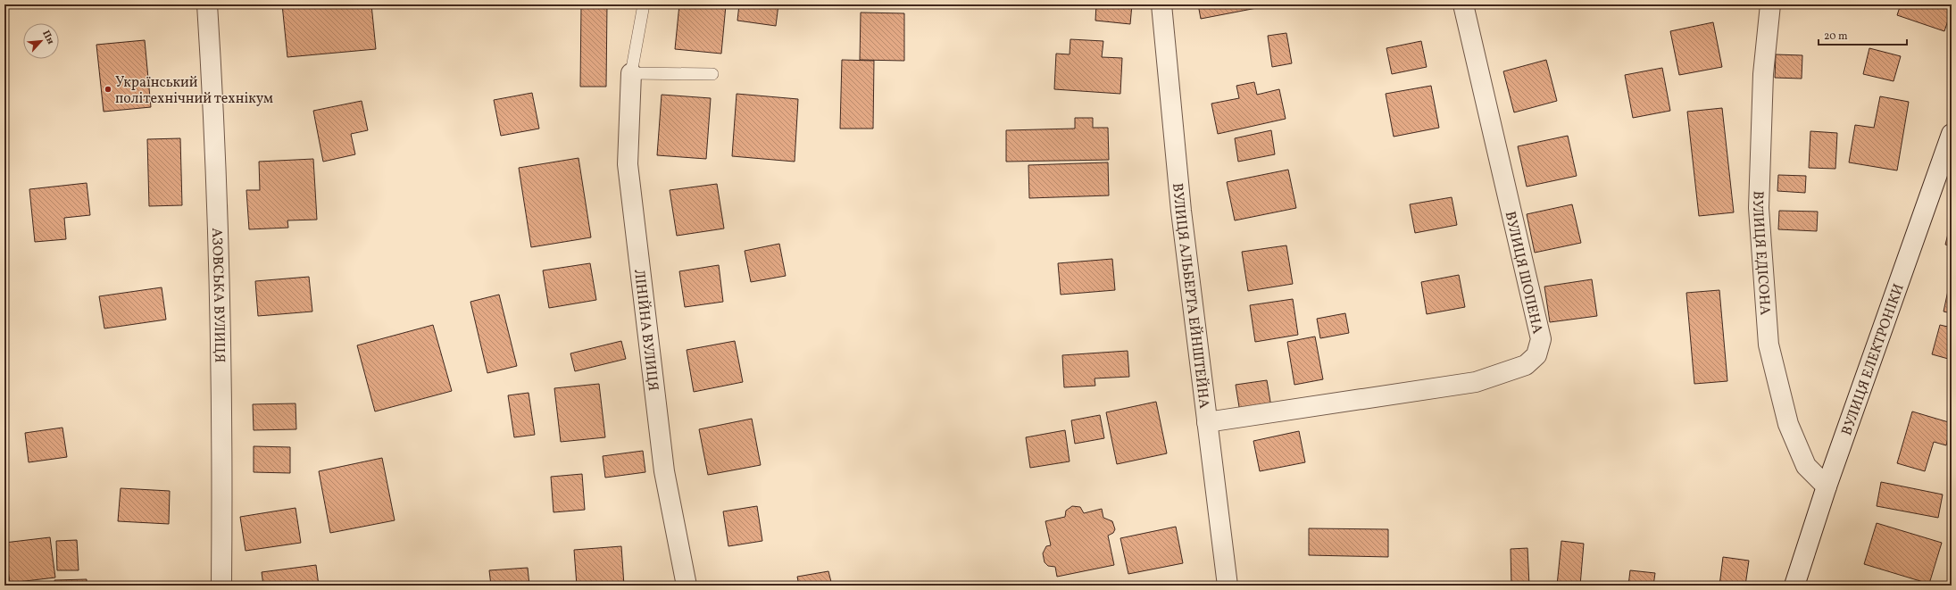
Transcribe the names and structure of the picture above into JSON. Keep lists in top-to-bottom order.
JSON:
{
  "streets": {
    "street": [
      "ВУЛИЦЯ ЕДІСОНА",
      "ВУЛИЦЯ ШОПЕНА",
      "АЗОВСЬКА ВУЛИЦЯ",
      "ВУЛИЦЯ АЛЬБЕРТА ЕЙНШТЕЙНА",
      "ЛІНІЙНА ВУЛИЦЯ",
      "ВУЛИЦЯ ЕЛЕКТРОНІКИ"
    ]
  },
  "crossings": [
    ["ВУЛИЦЯ ЕДІСОНА", "ВУЛИЦЯ ЕЛЕКТРОНІКИ"],
    ["ВУЛИЦЯ ШОПЕНА", "ВУЛИЦЯ АЛЬБЕРТА ЕЙНШТЕЙНА"]
  ],
  "places": ["Український політехнічний технікум"],
  "scale_bar": "20 m",
  "north": "top right"
}
